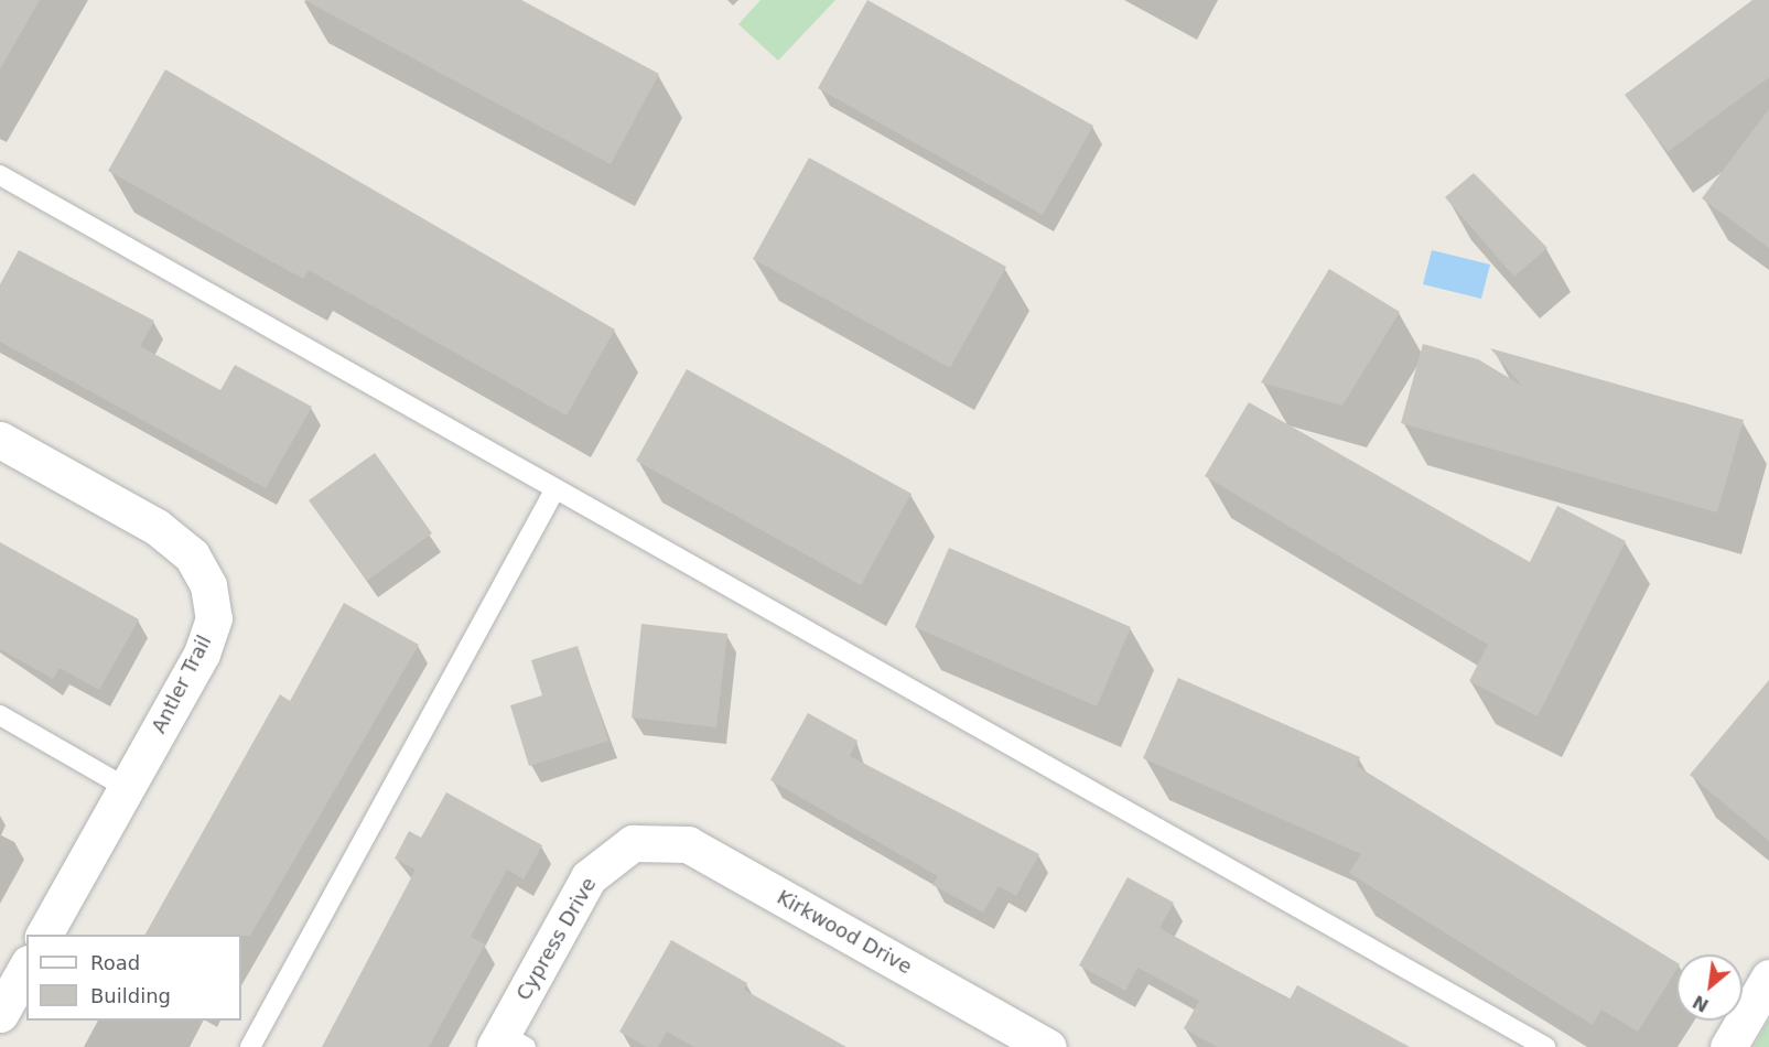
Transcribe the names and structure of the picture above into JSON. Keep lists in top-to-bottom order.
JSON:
{
  "streets": {
    "street": ["Antler Trail", "Kirkwood Drive", "Cypress Drive"]
  },
  "crossings": [
    ["Kirkwood Drive", "Cypress Drive"]
  ],
  "legend": ["Road", "Building"],
  "north": "bottom left"
}
